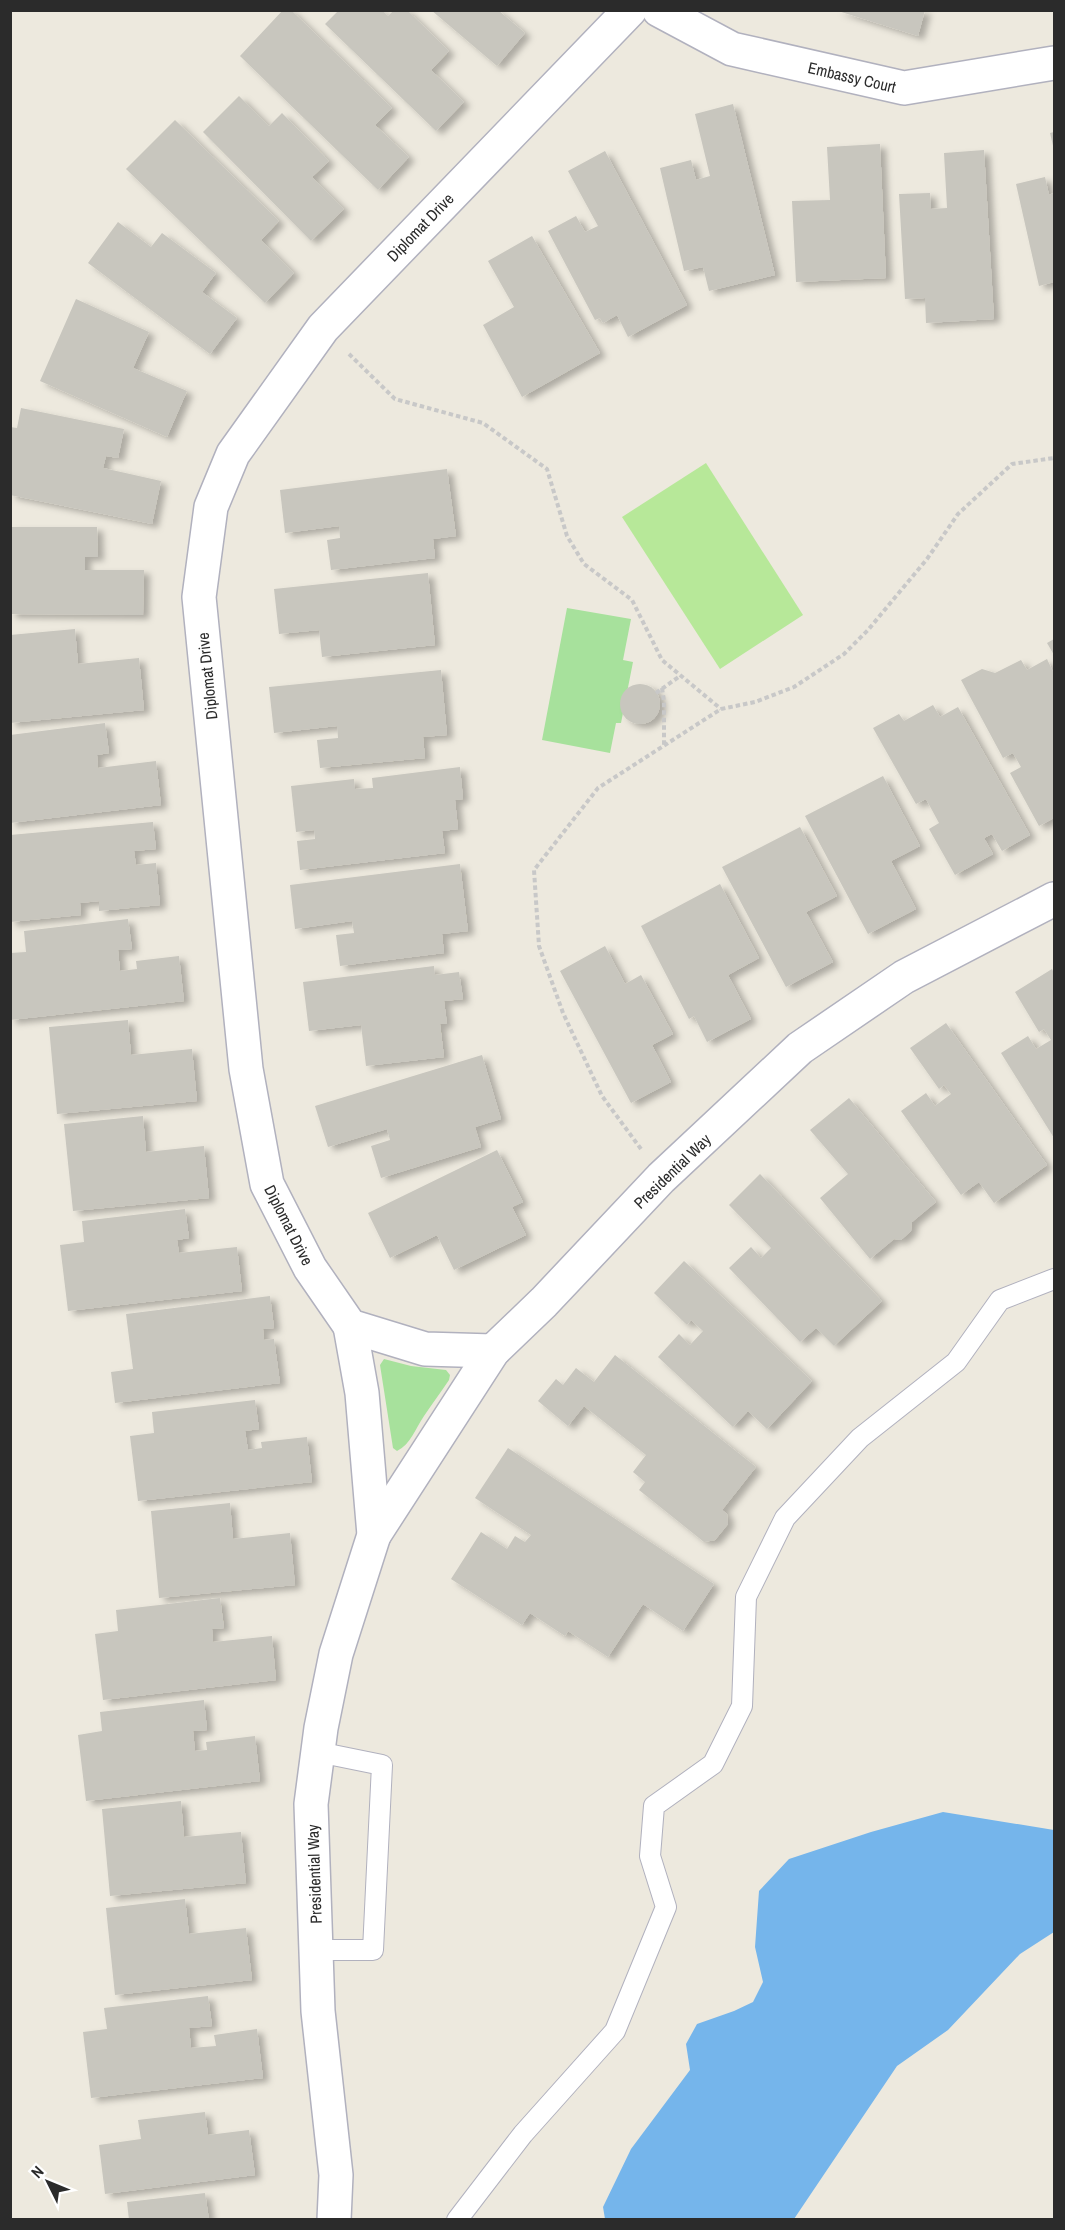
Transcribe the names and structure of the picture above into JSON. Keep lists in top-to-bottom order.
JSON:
{
  "streets": {
    "street": ["Embassy Court", "Diplomat Drive", "Presidential Way"]
  },
  "crossings": [
    ["Diplomat Drive", "Presidential Way"]
  ],
  "north": "top left"
}
